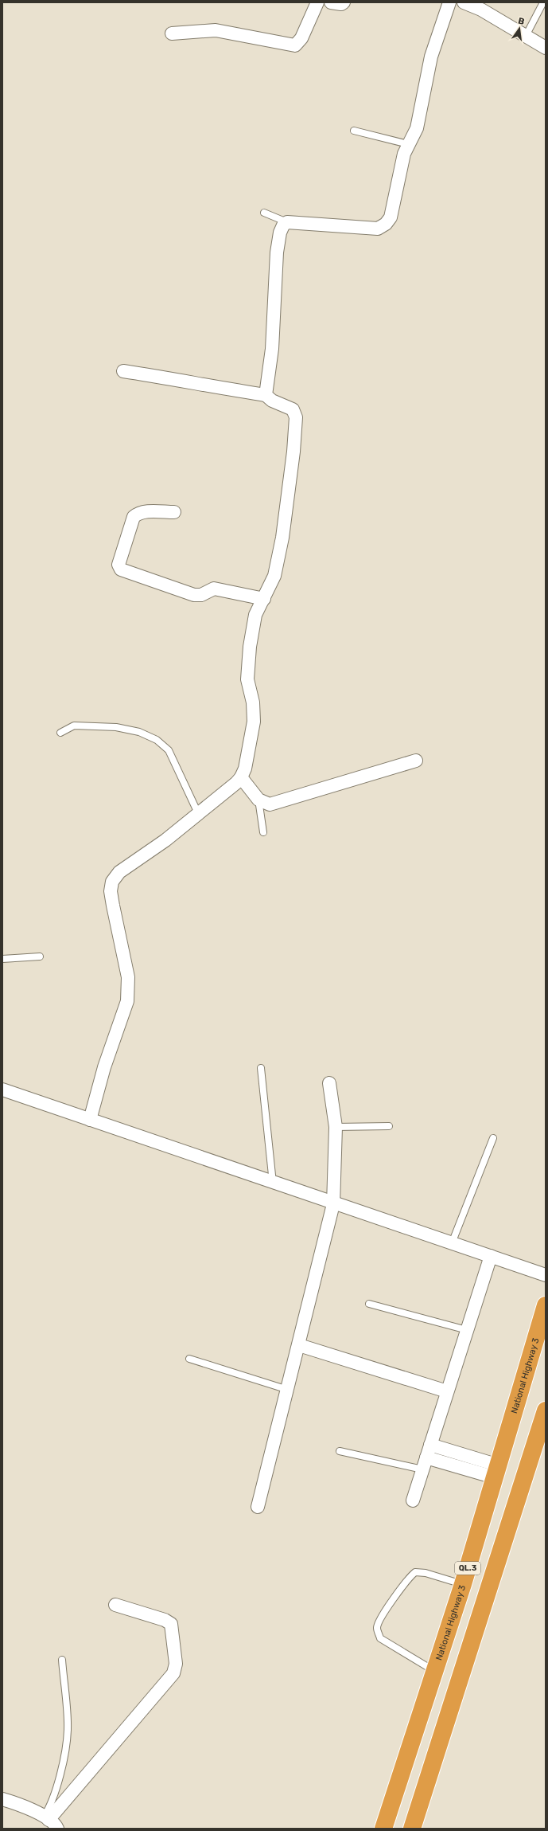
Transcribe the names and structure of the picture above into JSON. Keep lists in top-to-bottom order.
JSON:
{
  "streets": {
    "highway": ["National Highway 3", "QL.3"]
  },
  "north": "top"
}
